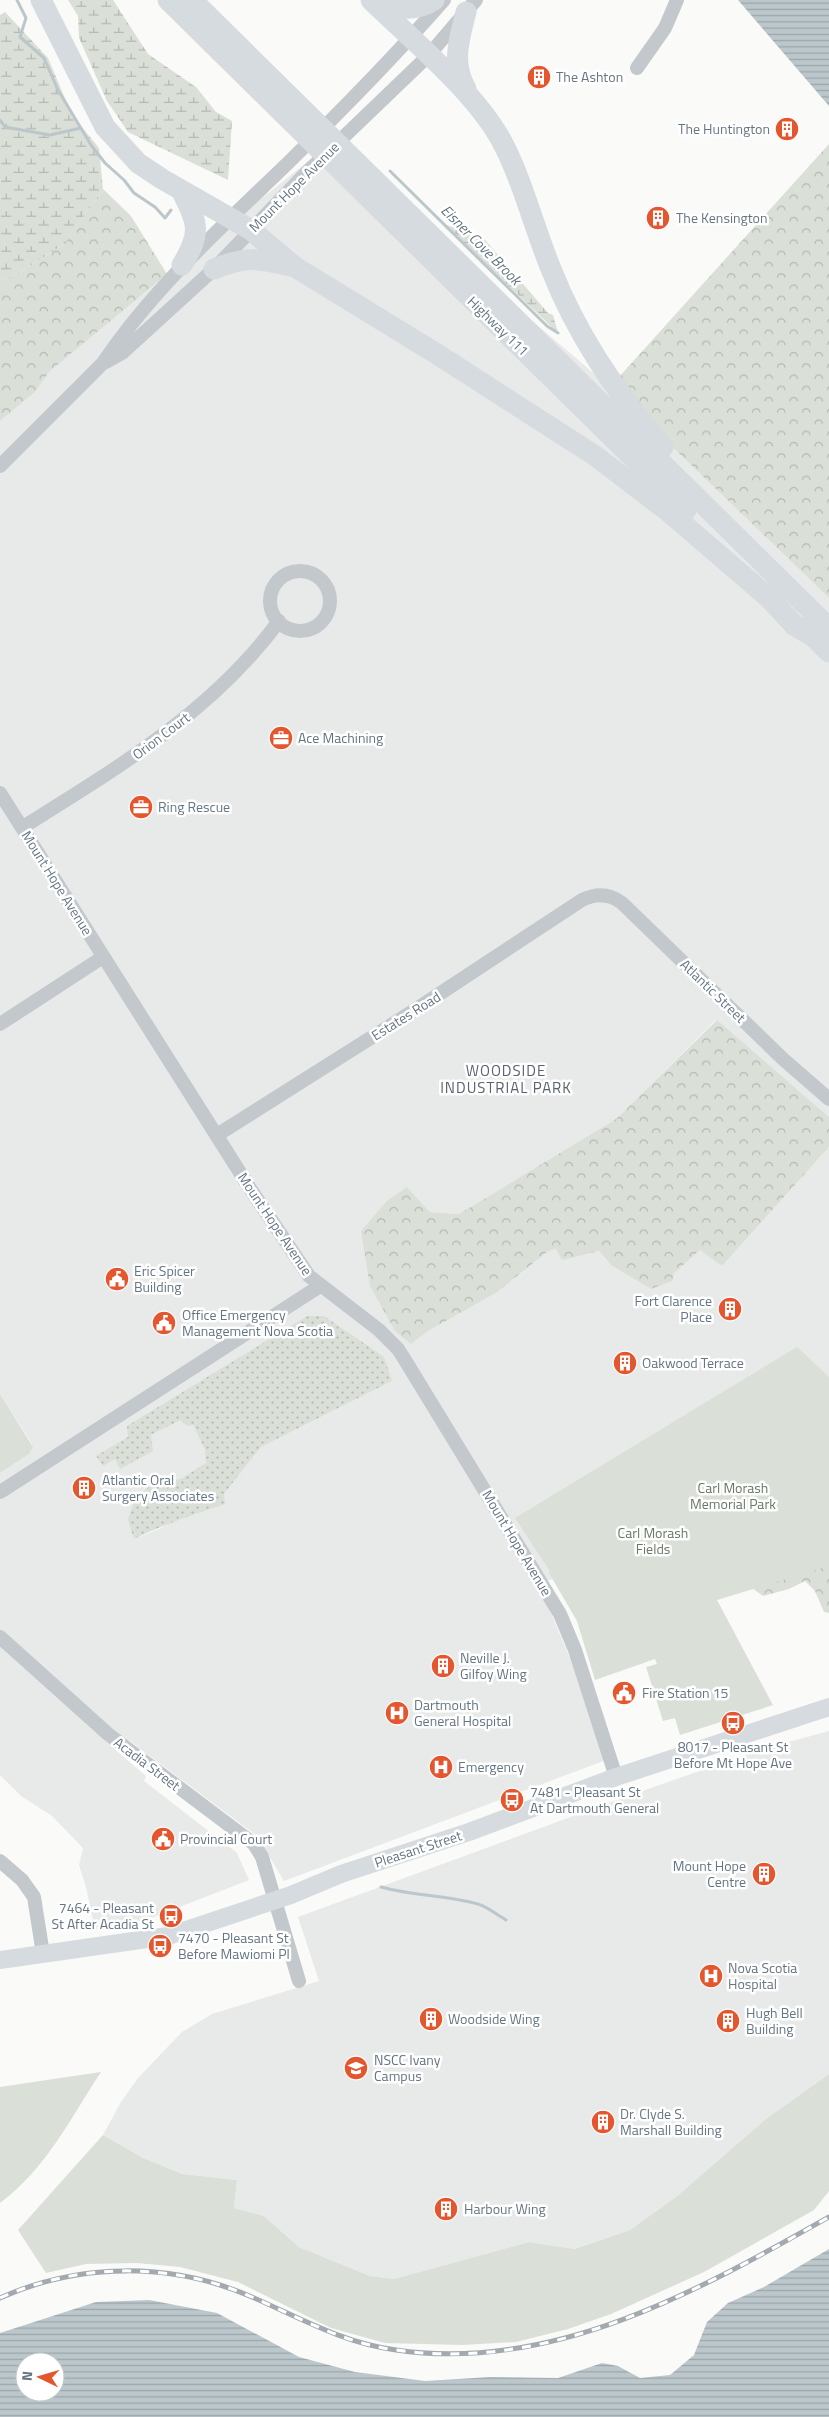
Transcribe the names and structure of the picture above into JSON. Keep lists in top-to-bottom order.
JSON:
{
  "streets": {
    "highway": ["Highway 111"],
    "main road": ["Pleasant Street"],
    "street": [
      "Mount Hope Avenue",
      "Orion Court",
      "Atlantic Street",
      "Estates Road",
      "Acadia Street"
    ]
  },
  "crossings": [
    ["Mount Hope Avenue", "Orion Court"],
    ["Mount Hope Avenue", "Estates Road"],
    ["Mount Hope Avenue", "Pleasant Street"],
    ["Atlantic Street", "Estates Road"],
    ["Acadia Street", "Pleasant Street"]
  ],
  "districts": ["WOODSIDE INDUSTRIAL PARK"],
  "water": ["Eisner Cove Brook"],
  "parks": ["Carl Morash Memorial Park", "Carl Morash Fields"],
  "places": {
    "building": [
      "The Ashton",
      "The Huntington",
      "The Kensington",
      "Fort Clarence Place",
      "Oakwood Terrace",
      "Atlantic Oral Surgery Associates",
      "Neville J. Gilfoy Wing",
      "Mount Hope Centre",
      "Woodside Wing",
      "Hugh Bell Building",
      "Dr. Clyde S. Marshall Building",
      "Harbour Wing"
    ],
    "office": ["Ace Machining", "Ring Rescue"],
    "public building": [
      "Eric Spicer Building",
      "Office Emergency Management Nova Scotia",
      "Fire Station 15",
      "Provincial Court"
    ],
    "hospital": ["Dartmouth General Hospital", "Emergency", "Nova Scotia Hospital"],
    "bus stop": [
      "8017 - Pleasant St Before Mt Hope Ave",
      "7481 - Pleasant St At Dartmouth General",
      "7464 - Pleasant St After Acadia St",
      "7470 - Pleasant St Before Mawiomi Pl"
    ],
    "school or university": ["NSCC Ivany Campus"]
  },
  "north": "left"
}
